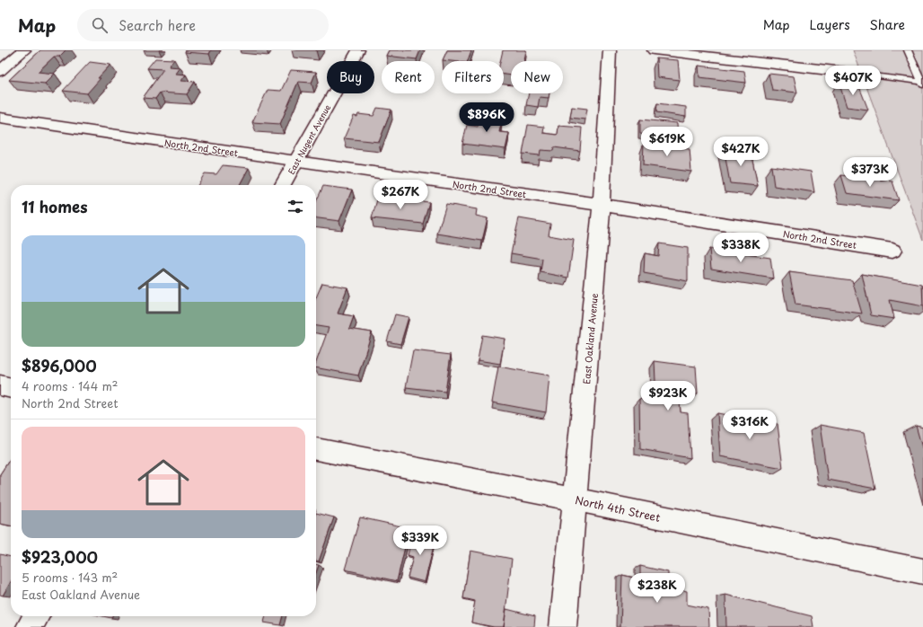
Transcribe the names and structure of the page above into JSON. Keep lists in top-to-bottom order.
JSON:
{
  "streets": {
    "street": [
      "East Nugent Avenue",
      "North 2nd Street",
      "East Oakland Avenue",
      "North 4th Street"
    ]
  },
  "crossings": [
    ["East Nugent Avenue", "North 2nd Street"],
    ["North 2nd Street", "East Oakland Avenue"],
    ["East Oakland Avenue", "North 4th Street"]
  ],
  "page": {
    "header": "Map",
    "search": "Search here",
    "nav": ["Map", "Layers", "Share"],
    "chip": [
      "Buy",
      "Rent",
      "Filters",
      "New"
    ],
    "price": [
      "$407K",
      "$896K",
      "$619K",
      "$427K",
      "$373K",
      "$267K",
      "$338K",
      "$923K",
      "$316K",
      "$339K",
      "$238K"
    ],
    "heading": "11 homes",
    "list": [
      {
        "name": "$896,000",
        "note": "4 rooms · 144 m² · North 2nd Street"
      },
      {
        "name": "$923,000",
        "note": "5 rooms · 143 m² · East Oakland Avenue"
      }
    ]
  }
}
